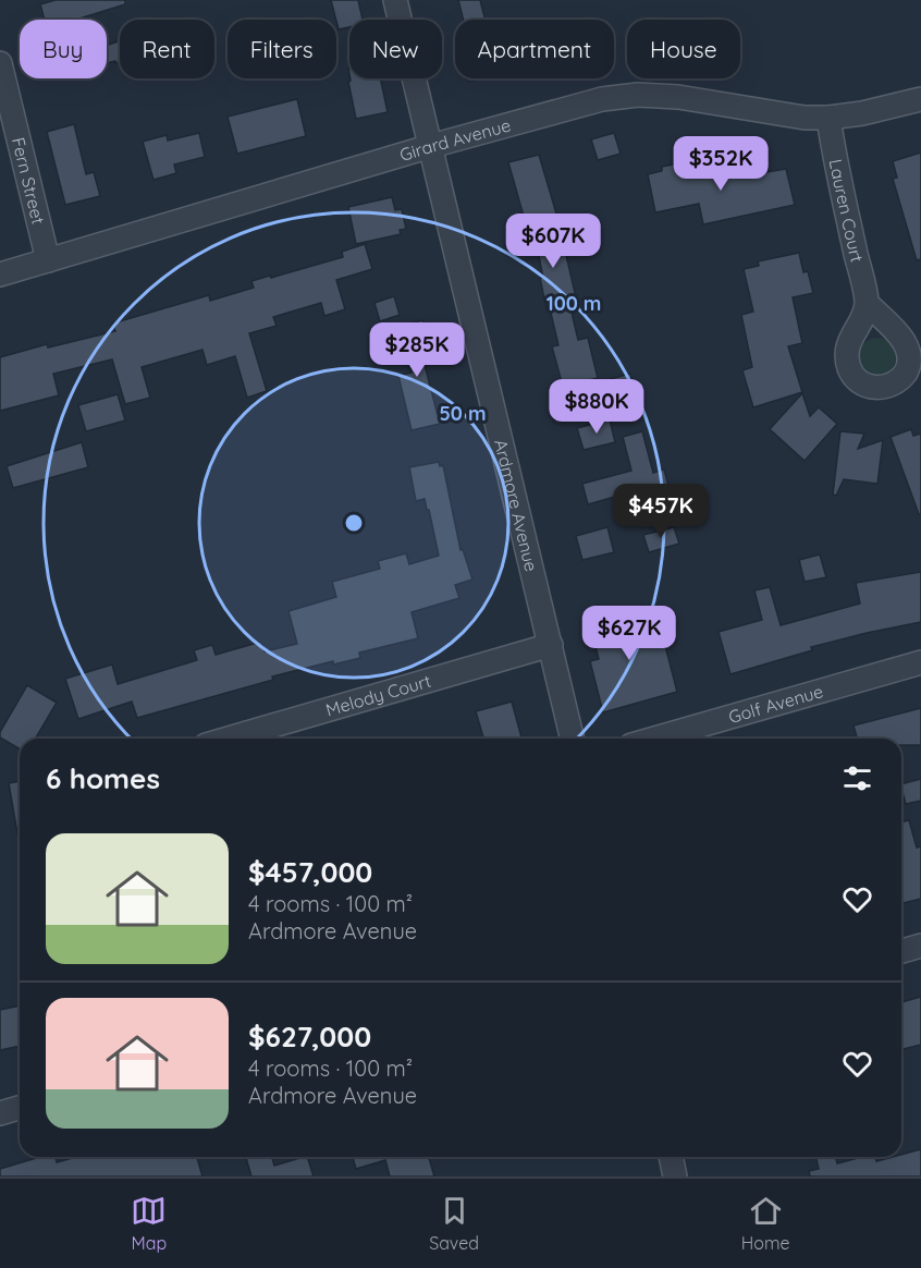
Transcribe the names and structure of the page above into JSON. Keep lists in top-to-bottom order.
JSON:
{
  "streets": {
    "street": [
      "Girard Avenue",
      "Fern Street",
      "Lauren Court",
      "Ardmore Avenue",
      "Melody Court",
      "Golf Avenue"
    ]
  },
  "crossings": [
    ["Girard Avenue", "Fern Street"],
    ["Girard Avenue", "Lauren Court"],
    ["Girard Avenue", "Ardmore Avenue"],
    ["Ardmore Avenue", "Melody Court"]
  ],
  "page": {
    "chip": [
      "Buy",
      "Rent",
      "Filters",
      "New",
      "Apartment",
      "House"
    ],
    "price": [
      "$352K",
      "$607K",
      "$285K",
      "$880K",
      "$457K",
      "$627K"
    ],
    "heading": "6 homes",
    "list": [
      {
        "name": "$457,000",
        "note": "4 rooms · 100 m² · Ardmore Avenue"
      },
      {
        "name": "$627,000",
        "note": "4 rooms · 100 m² · Ardmore Avenue"
      }
    ],
    "tabs": ["Map", "Saved", "Home"]
  },
  "rings": ["100 m", "50 m"]
}
